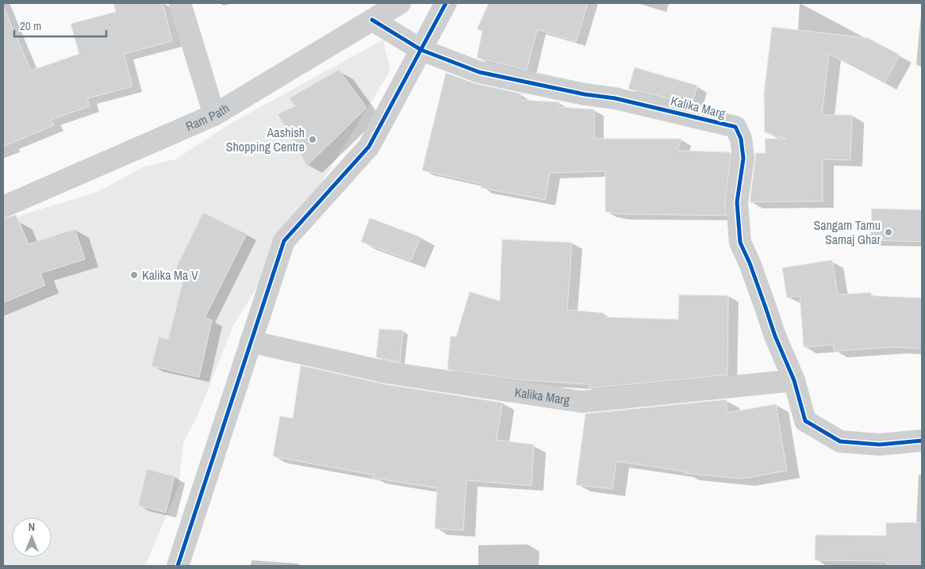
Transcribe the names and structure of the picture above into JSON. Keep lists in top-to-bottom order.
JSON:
{
  "streets": {
    "street": ["Kalika Marg", "Ram Path"]
  },
  "places": ["Aashish Shopping Centre", "Sangam Tamu Samaj Ghar", "Kalika Ma V"],
  "scale_bar": "20 m",
  "north": "top"
}
